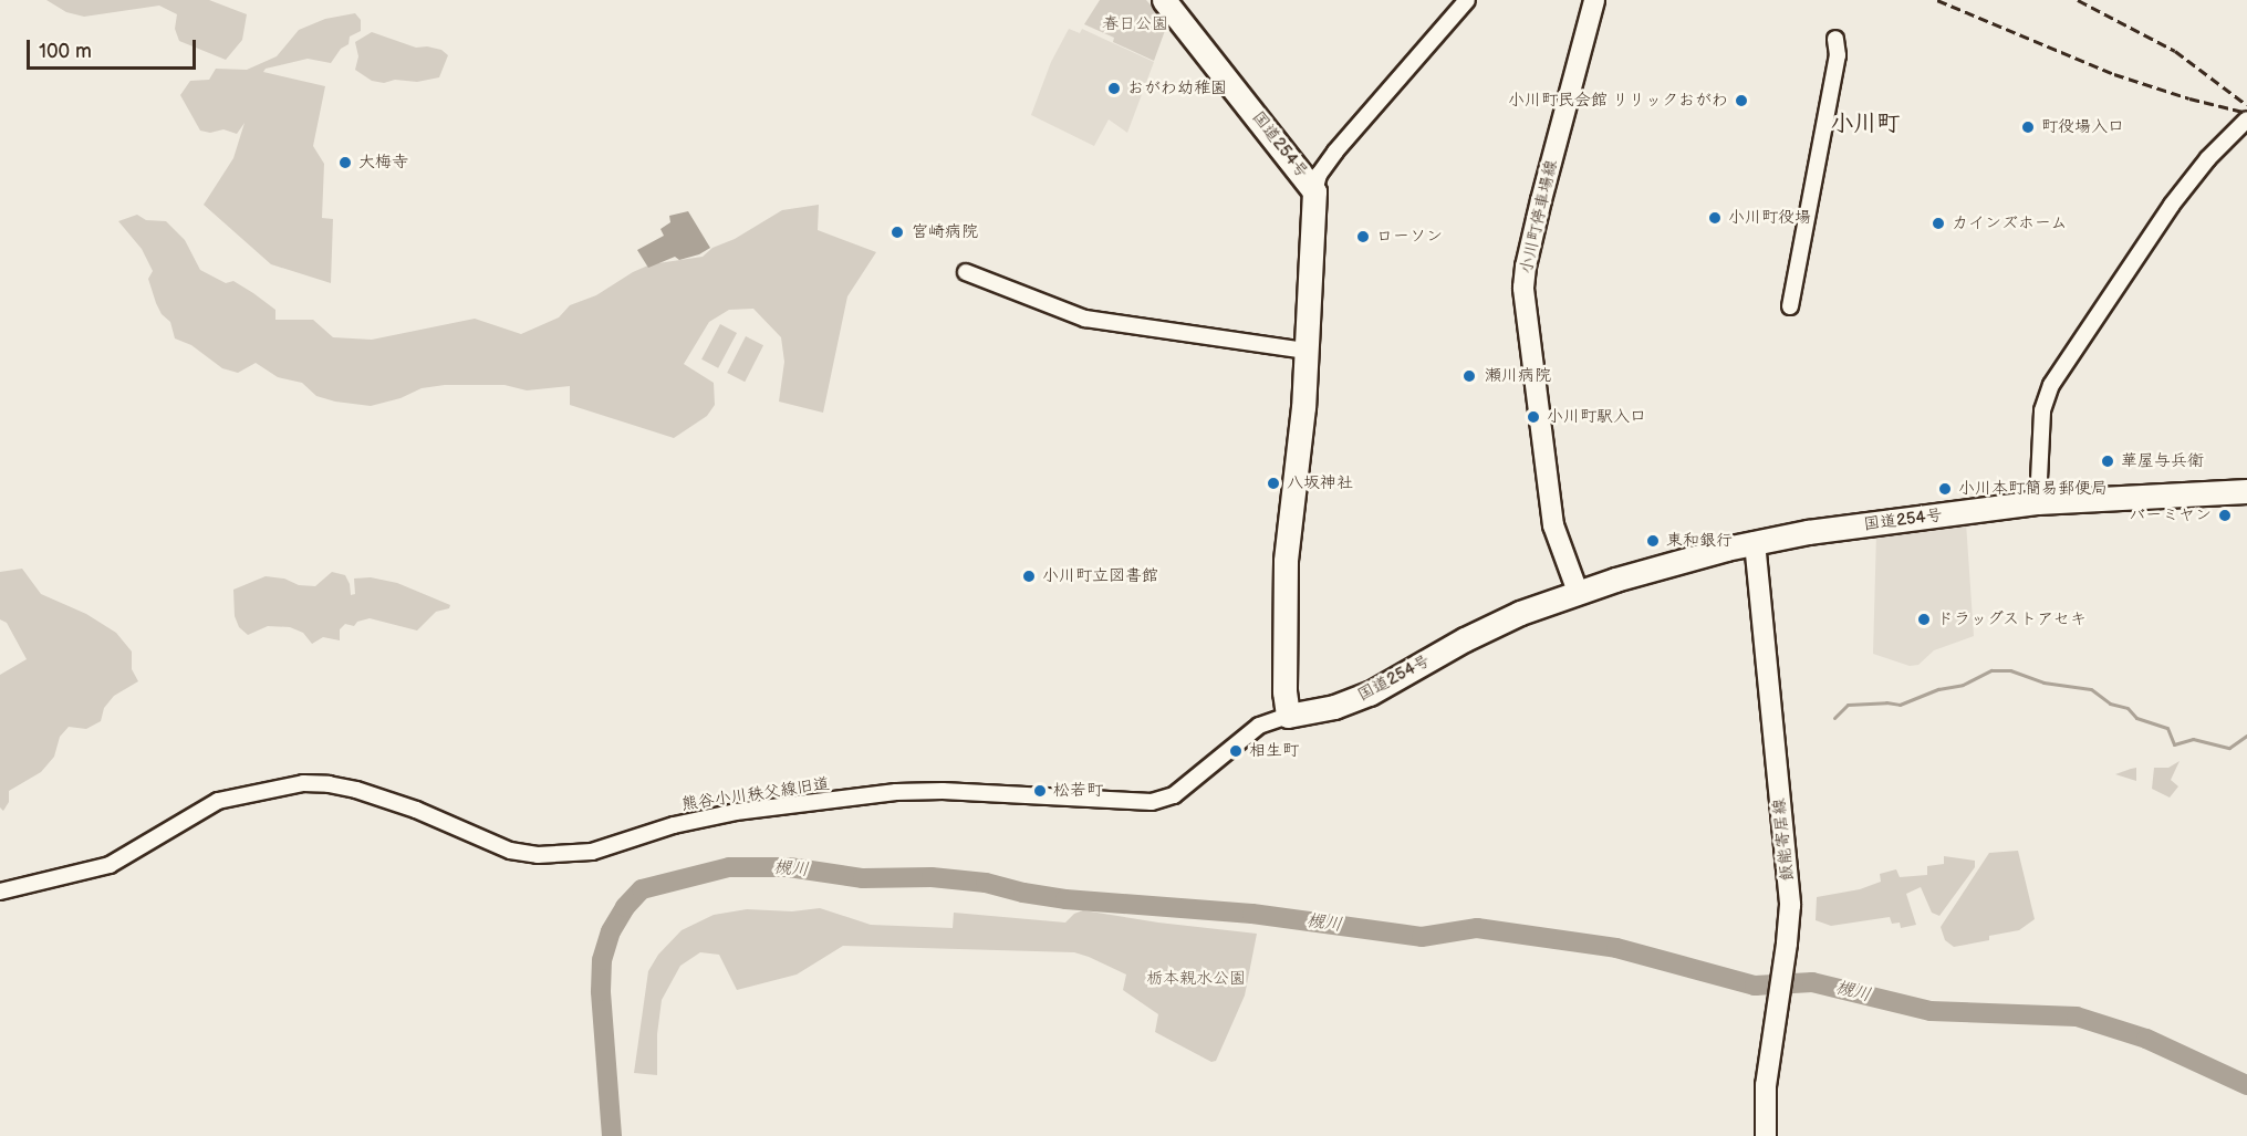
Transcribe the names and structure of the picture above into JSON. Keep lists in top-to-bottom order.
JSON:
{
  "streets": {
    "highway": ["国道254号"],
    "main road": ["小川町停車場線", "飯能寄居線"],
    "street": ["熊谷小川秩父線旧道"]
  },
  "crossings": [
    ["国道254号", "小川町停車場線"],
    ["国道254号", "熊谷小川秩父線旧道"],
    ["国道254号", "飯能寄居線"]
  ],
  "districts": ["小川町"],
  "water": ["槻川"],
  "parks": ["春日公園", "栃本親水公園"],
  "places": [
    "おがわ幼稚園",
    "小川町民会館 リリックおがわ",
    "町役場入口",
    "大梅寺",
    "小川町役場",
    "カインズホーム",
    "宮崎病院",
    "ローソン",
    "瀬川病院",
    "小川町駅入口",
    "華屋与兵衛",
    "八坂神社",
    "小川本町簡易郵便局",
    "バーミヤン",
    "東和銀行",
    "小川町立図書館",
    "ドラッグストアセキ",
    "相生町",
    "松若町"
  ],
  "scale_bar": "100 m"
}
